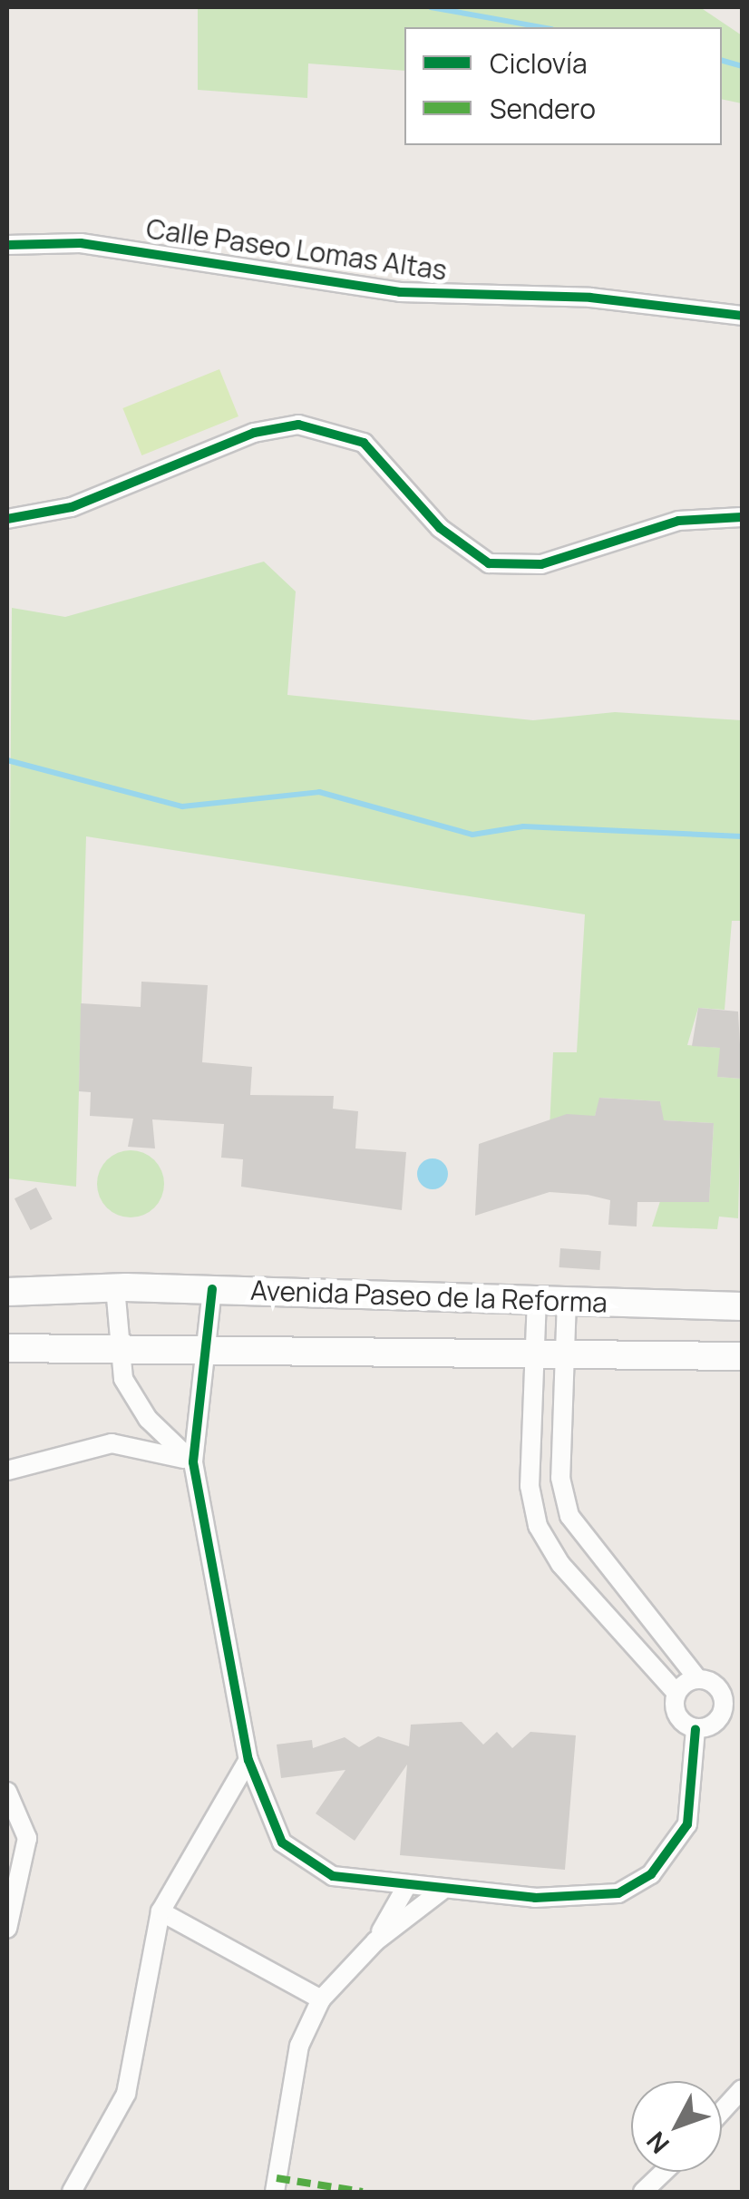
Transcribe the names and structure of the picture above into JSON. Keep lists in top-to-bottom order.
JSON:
{
  "streets": {
    "main road": ["Avenida Paseo de la Reforma"],
    "street": ["Calle Paseo Lomas Altas"]
  },
  "legend": ["Ciclovía", "Sendero"],
  "north": "bottom left"
}
